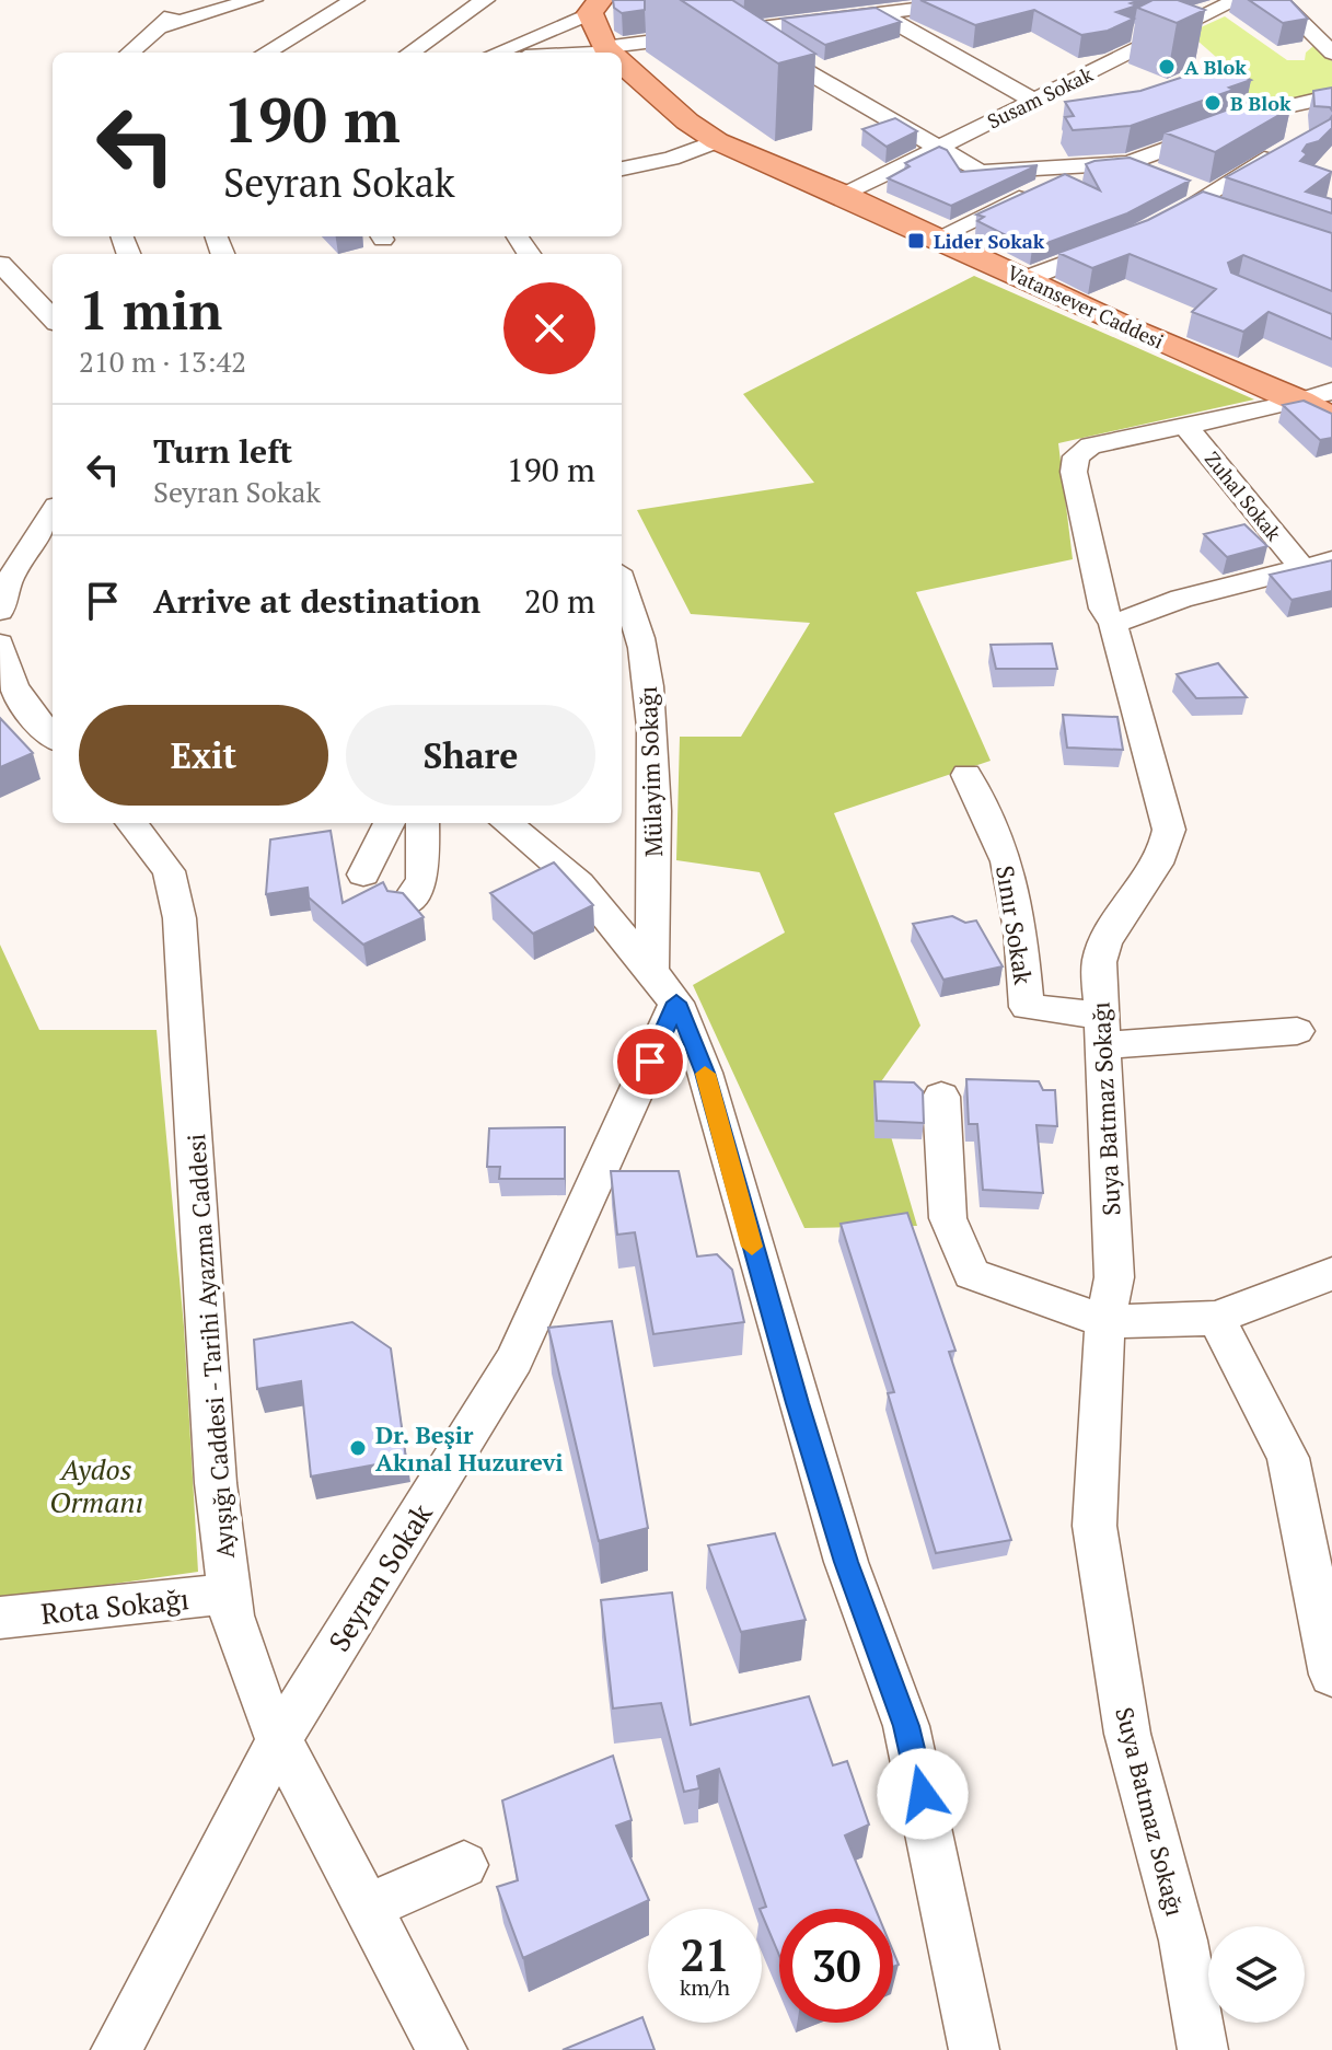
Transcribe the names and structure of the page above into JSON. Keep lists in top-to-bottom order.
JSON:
{
  "streets": {
    "main road": ["Vatansever Caddesi"],
    "street": [
      "Susam Sokak",
      "Zuhal Sokak",
      "Mülayim Sokağı",
      "Sınır Sokak",
      "Suya Batmaz Sokağı",
      "Ayışığı Caddesi - Tarihi Ayazma Caddesi",
      "Seyran Sokak",
      "Rota Sokağı"
    ]
  },
  "crossings": [
    ["Susam Sokak", "Vatansever Caddesi"],
    ["Vatansever Caddesi", "Suya Batmaz Sokağı"],
    ["Zuhal Sokak", "Suya Batmaz Sokağı"],
    ["Mülayim Sokağı", "Seyran Sokak"],
    ["Sınır Sokak", "Suya Batmaz Sokağı"],
    ["Ayışığı Caddesi - Tarihi Ayazma Caddesi", "Seyran Sokak"],
    ["Ayışığı Caddesi - Tarihi Ayazma Caddesi", "Rota Sokağı"]
  ],
  "parks": ["Aydos Ormanı"],
  "places": {
    "other": ["A Blok", "B Blok", "Dr. Beşir Akınal Huzurevi"],
    "transit": ["Lider Sokak"]
  },
  "page": {
    "turn": ["190 m", "Seyran Sokak"],
    "heading": ["1 min", "210 m · 13:42"],
    "list": [
      {
        "name": "Turn left",
        "note": "Seyran Sokak",
        "value": "190 m"
      },
      {
        "name": "Arrive at destination",
        "value": "20 m"
      }
    ],
    "buttons": ["Exit", "Share"],
    "speed": "21 km/h",
    "limit": "30"
  }
}
